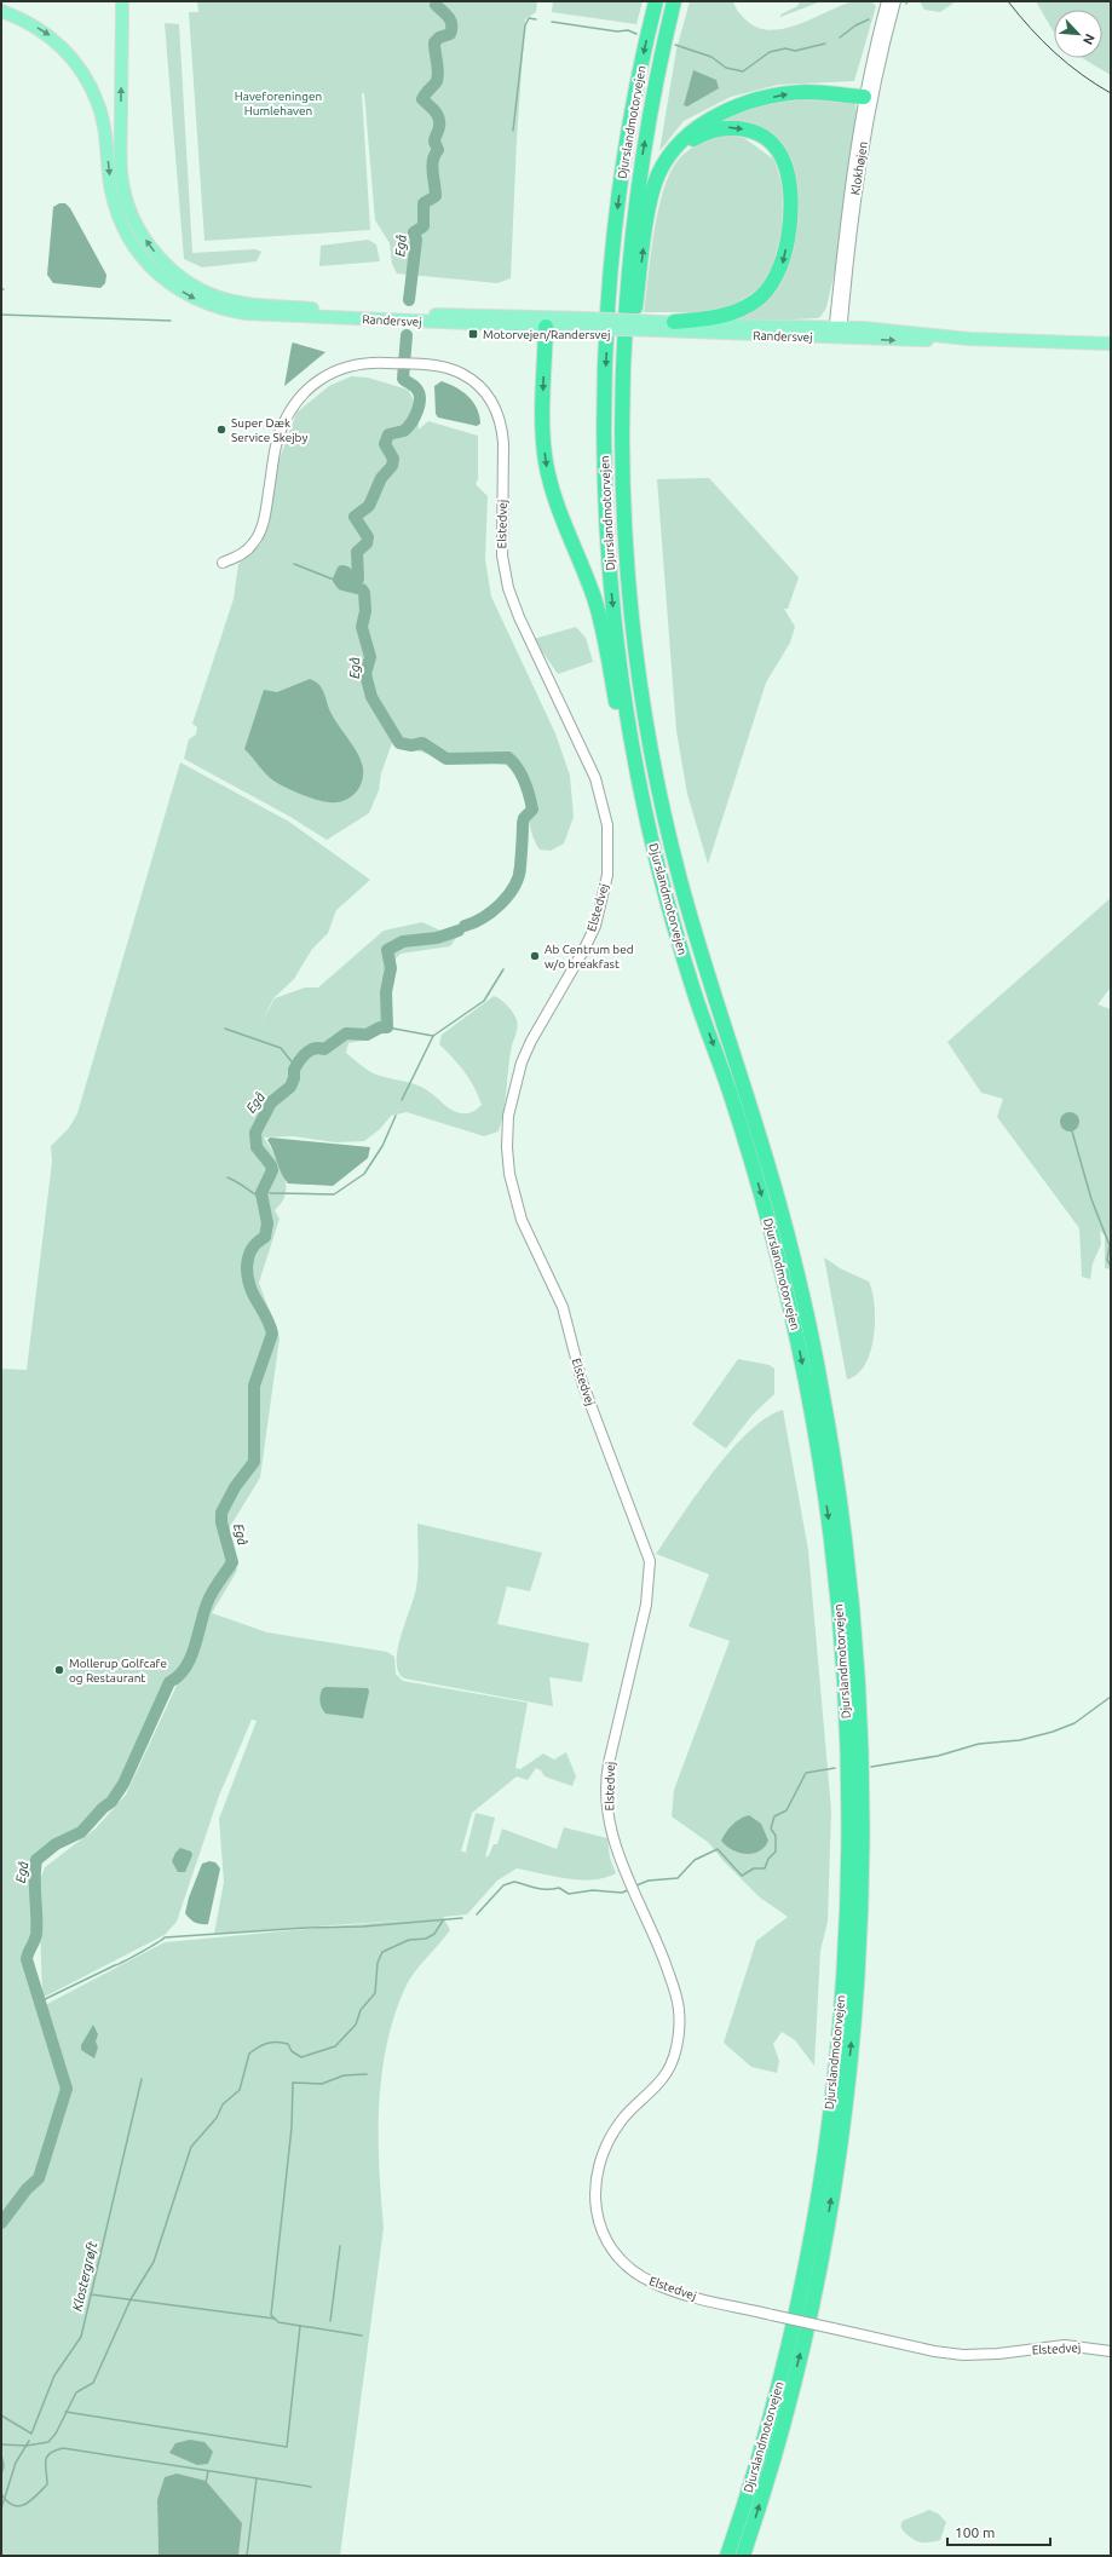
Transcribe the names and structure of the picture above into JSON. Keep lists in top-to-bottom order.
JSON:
{
  "streets": {
    "highway": ["Djurslandmotorvejen"],
    "main road": ["Randersvej"],
    "street": ["Klokhøjen", "Elstedvej"]
  },
  "crossings": [
    ["Klokhøjen", "Randersvej"]
  ],
  "water": ["Egå", "Klostergrøft"],
  "parks": ["Haveforeningen Humlehaven"],
  "places": {
    "transit": ["Motorvejen/Randersvej"],
    "other": ["Super Dæk Service Skejby", "Ab Centrum bed w/o breakfast", "Mollerup Golfcafe og Restaurant"]
  },
  "scale_bar": "100 m",
  "north": "bottom right"
}
